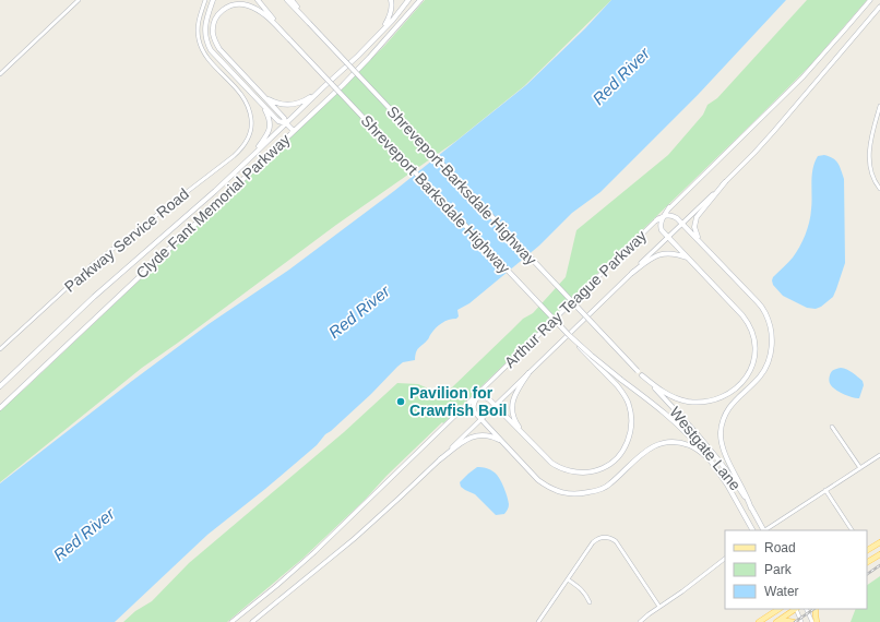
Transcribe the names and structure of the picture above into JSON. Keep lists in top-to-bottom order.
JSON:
{
  "streets": {
    "main road": [
      "Shreveport-Barksdale Highway",
      "Shreveport Barksdale Highway",
      "Clyde Fant Memorial Parkway",
      "Westgate Lane"
    ],
    "street": ["Parkway Service Road", "Arthur Ray Teague Parkway"]
  },
  "crossings": [
    ["Shreveport-Barksdale Highway", "Westgate Lane"],
    ["Shreveport Barksdale Highway", "Westgate Lane"]
  ],
  "water": ["Red River"],
  "places": ["Pavilion for Crawfish Boil"],
  "legend": ["Road", "Park", "Water"]
}
